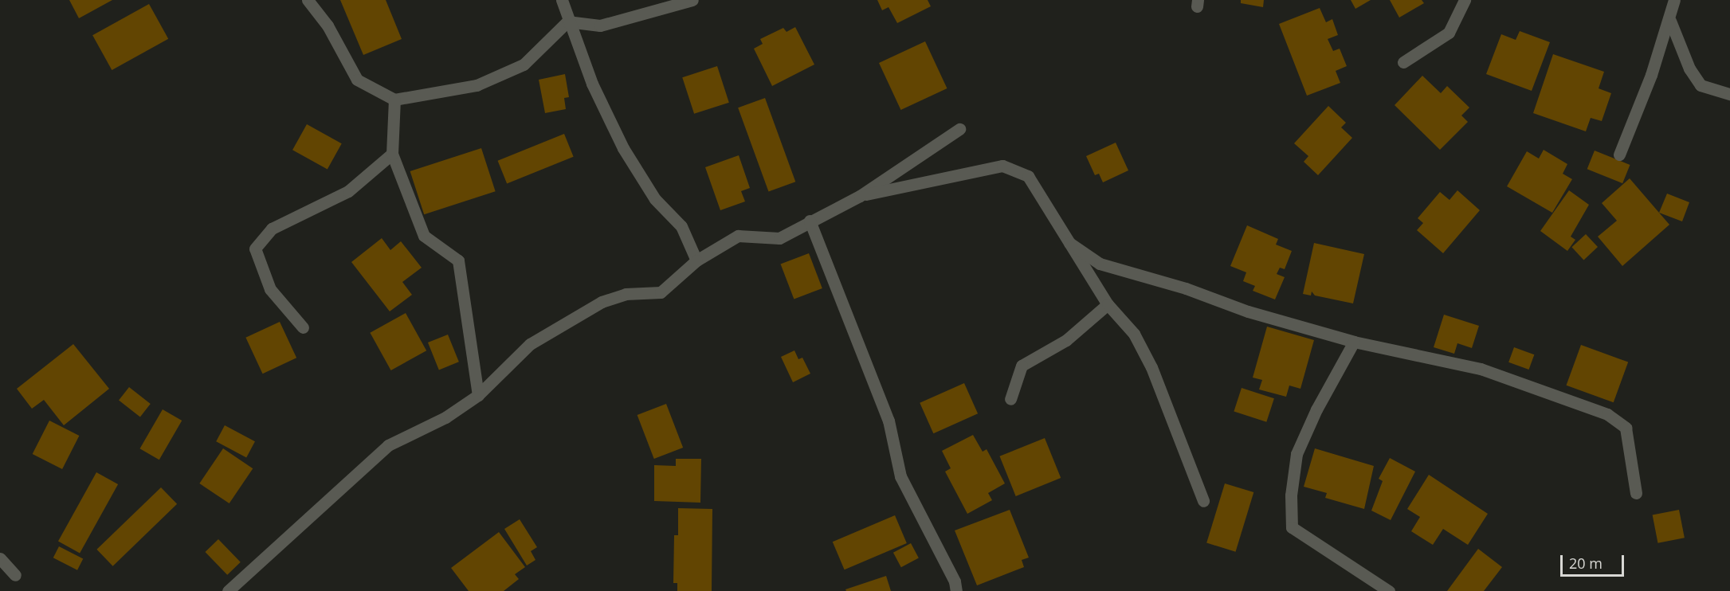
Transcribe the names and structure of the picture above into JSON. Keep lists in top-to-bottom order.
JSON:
{
  "scale_bar": "20 m"
}
